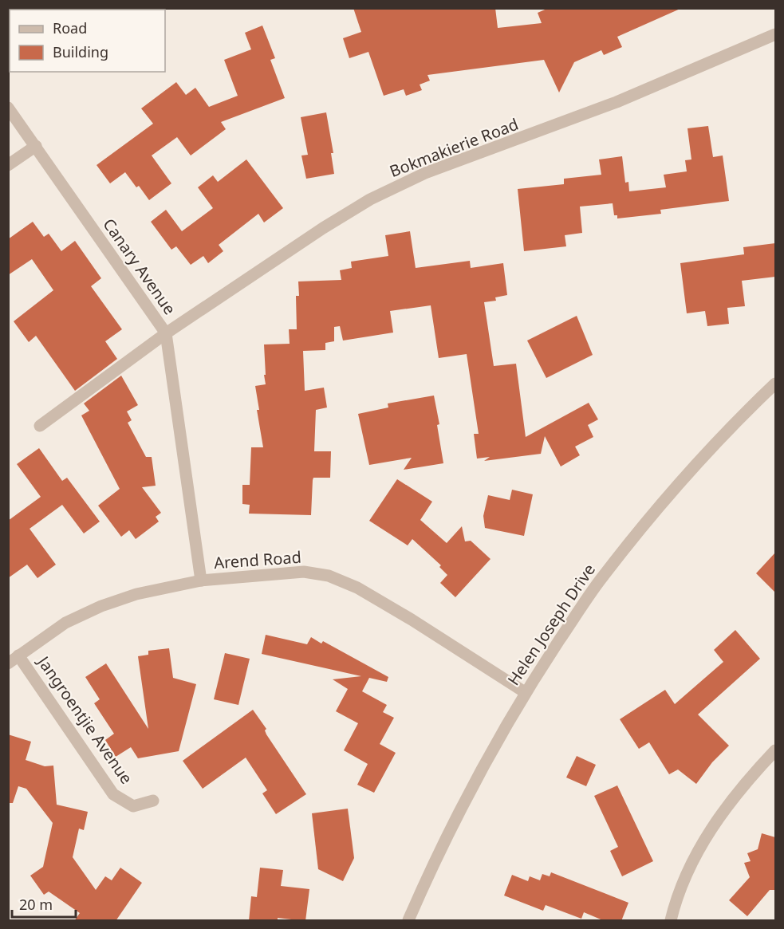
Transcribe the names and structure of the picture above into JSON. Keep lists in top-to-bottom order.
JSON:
{
  "streets": {
    "street": [
      "Bokmakierie Road",
      "Canary Avenue",
      "Arend Road",
      "Helen Joseph Drive",
      "Jangroentjie Avenue"
    ]
  },
  "crossings": [
    ["Bokmakierie Road", "Canary Avenue"],
    ["Canary Avenue", "Arend Road"],
    ["Arend Road", "Helen Joseph Drive"],
    ["Arend Road", "Jangroentjie Avenue"]
  ],
  "legend": ["Road", "Building"],
  "scale_bar": "20 m"
}
